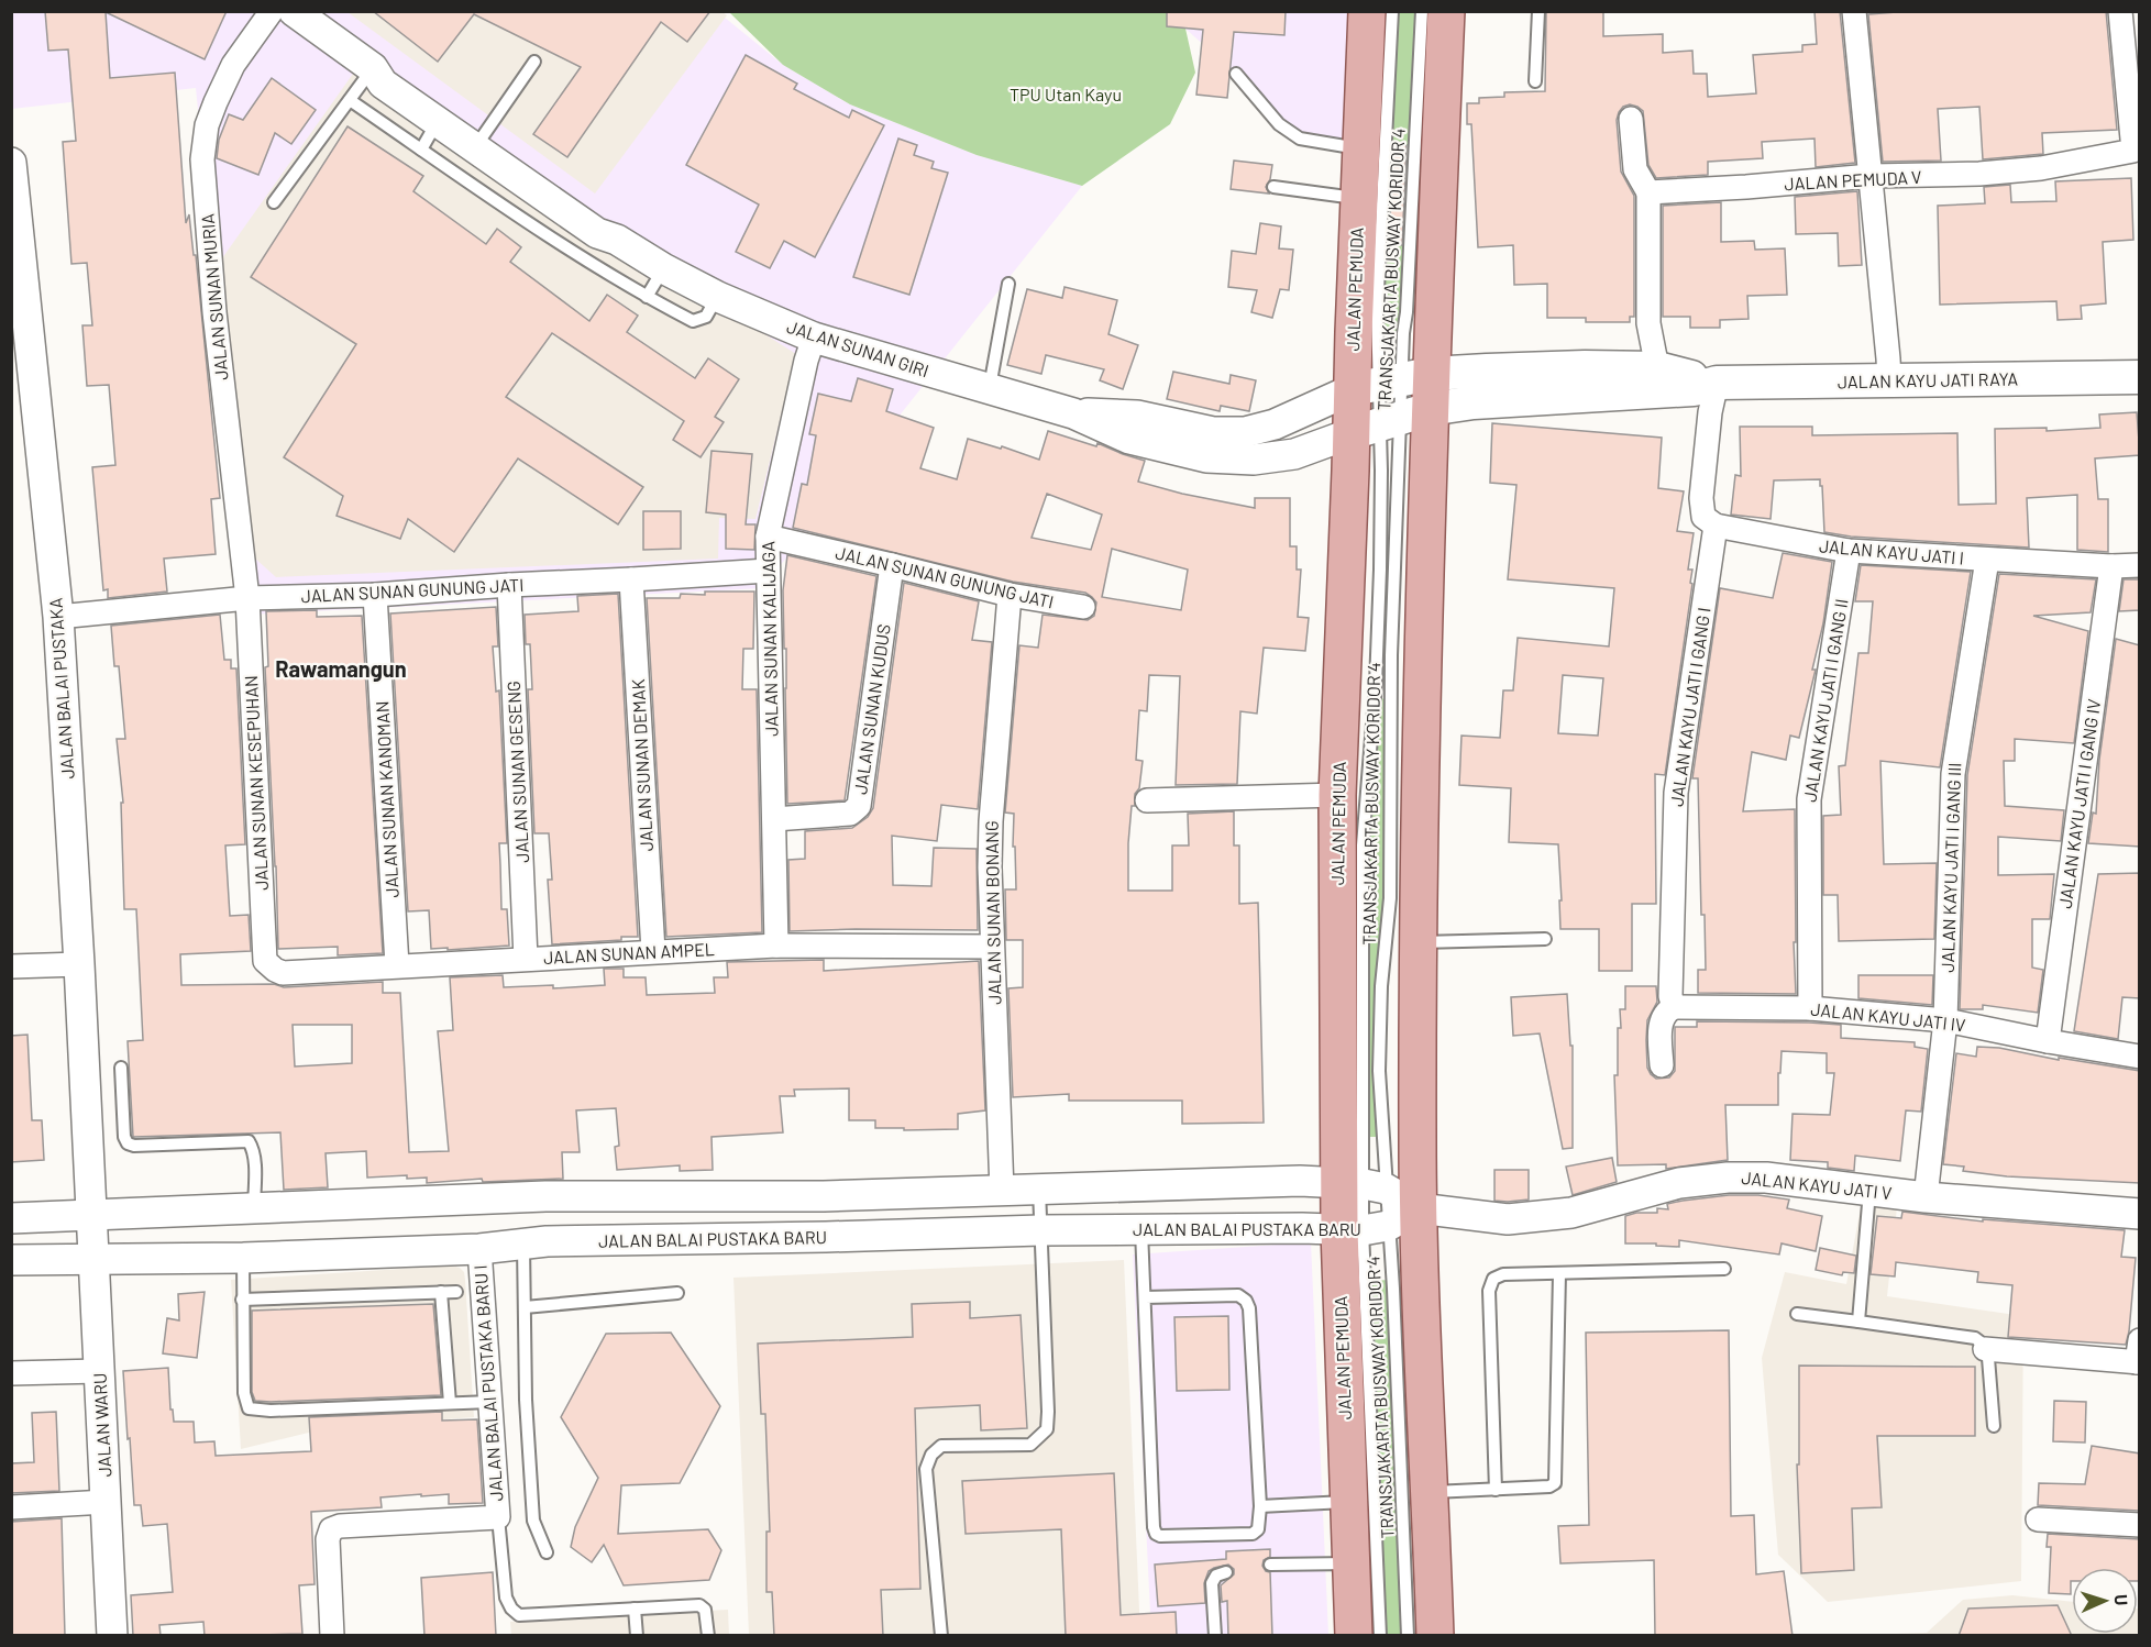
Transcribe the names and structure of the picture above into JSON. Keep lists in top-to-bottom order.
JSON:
{
  "streets": {
    "main road": ["JALAN PEMUDA", "JALAN KAYU JATI RAYA"],
    "street": [
      "JALAN PEMUDA V",
      "JALAN SUNAN MURIA",
      "JALAN SUNAN GIRI",
      "JALAN KAYU JATI I",
      "JALAN SUNAN GUNUNG JATI",
      "JALAN SUNAN KALIJAGA",
      "JALAN BALAI PUSTAKA",
      "JALAN KAYU JATI I GANG II",
      "JALAN KAYU JATI I GANG I",
      "JALAN SUNAN KUDUS",
      "JALAN SUNAN DEMAK",
      "JALAN SUNAN GESENG",
      "JALAN SUNAN KESEPUHAN",
      "JALAN SUNAN KANOMAN",
      "JALAN KAYU JATI I GANG IV",
      "JALAN KAYU JATI I GANG III",
      "JALAN SUNAN BONANG",
      "JALAN SUNAN AMPEL",
      "JALAN KAYU JATI IV",
      "JALAN KAYU JATI V",
      "JALAN BALAI PUSTAKA BARU",
      "JALAN BALAI PUSTAKA BARU I",
      "JALAN WARU"
    ],
    "lane": ["TRANSJAKARTA BUSWAY KORIDOR 4"]
  },
  "crossings": [
    ["TRANSJAKARTA BUSWAY KORIDOR 4", "JALAN PEMUDA"],
    ["TRANSJAKARTA BUSWAY KORIDOR 4", "JALAN SUNAN GIRI"],
    ["TRANSJAKARTA BUSWAY KORIDOR 4", "JALAN KAYU JATI RAYA"],
    ["TRANSJAKARTA BUSWAY KORIDOR 4", "JALAN KAYU JATI V"],
    ["TRANSJAKARTA BUSWAY KORIDOR 4", "JALAN BALAI PUSTAKA BARU"],
    ["JALAN PEMUDA", "JALAN SUNAN GIRI"],
    ["JALAN PEMUDA", "JALAN KAYU JATI RAYA"],
    ["JALAN PEMUDA", "JALAN KAYU JATI V"],
    ["JALAN PEMUDA", "JALAN BALAI PUSTAKA BARU"],
    ["JALAN SUNAN MURIA", "JALAN SUNAN GUNUNG JATI"],
    ["JALAN SUNAN MURIA", "JALAN SUNAN KESEPUHAN"],
    ["JALAN SUNAN GIRI", "JALAN KAYU JATI RAYA"],
    ["JALAN SUNAN GIRI", "JALAN SUNAN KALIJAGA"],
    ["JALAN KAYU JATI I", "JALAN KAYU JATI I GANG II"],
    ["JALAN KAYU JATI I", "JALAN KAYU JATI I GANG I"],
    ["JALAN KAYU JATI I", "JALAN KAYU JATI I GANG IV"],
    ["JALAN KAYU JATI I", "JALAN KAYU JATI I GANG III"],
    ["JALAN SUNAN GUNUNG JATI", "JALAN SUNAN KALIJAGA"],
    ["JALAN SUNAN GUNUNG JATI", "JALAN BALAI PUSTAKA"],
    ["JALAN SUNAN GUNUNG JATI", "JALAN SUNAN KUDUS"],
    ["JALAN SUNAN GUNUNG JATI", "JALAN SUNAN DEMAK"],
    ["JALAN SUNAN GUNUNG JATI", "JALAN SUNAN GESENG"],
    ["JALAN SUNAN GUNUNG JATI", "JALAN SUNAN KESEPUHAN"],
    ["JALAN SUNAN GUNUNG JATI", "JALAN SUNAN KANOMAN"],
    ["JALAN SUNAN GUNUNG JATI", "JALAN SUNAN BONANG"],
    ["JALAN SUNAN KALIJAGA", "JALAN SUNAN KUDUS"],
    ["JALAN SUNAN KALIJAGA", "JALAN SUNAN AMPEL"],
    ["JALAN BALAI PUSTAKA", "JALAN WARU"],
    ["JALAN KAYU JATI I GANG II", "JALAN KAYU JATI IV"],
    ["JALAN KAYU JATI I GANG I", "JALAN KAYU JATI IV"],
    ["JALAN SUNAN DEMAK", "JALAN SUNAN AMPEL"],
    ["JALAN SUNAN GESENG", "JALAN SUNAN AMPEL"],
    ["JALAN SUNAN KESEPUHAN", "JALAN SUNAN AMPEL"],
    ["JALAN SUNAN KANOMAN", "JALAN SUNAN AMPEL"],
    ["JALAN KAYU JATI I GANG IV", "JALAN KAYU JATI IV"],
    ["JALAN KAYU JATI I GANG III", "JALAN KAYU JATI IV"],
    ["JALAN KAYU JATI I GANG III", "JALAN KAYU JATI V"],
    ["JALAN SUNAN BONANG", "JALAN SUNAN AMPEL"],
    ["JALAN KAYU JATI V", "JALAN BALAI PUSTAKA BARU"],
    ["JALAN BALAI PUSTAKA BARU", "JALAN BALAI PUSTAKA BARU I"],
    ["JALAN BALAI PUSTAKA BARU", "JALAN WARU"]
  ],
  "districts": ["Rawamangun"],
  "parks": ["TPU Utan Kayu"],
  "north": "right"
}
